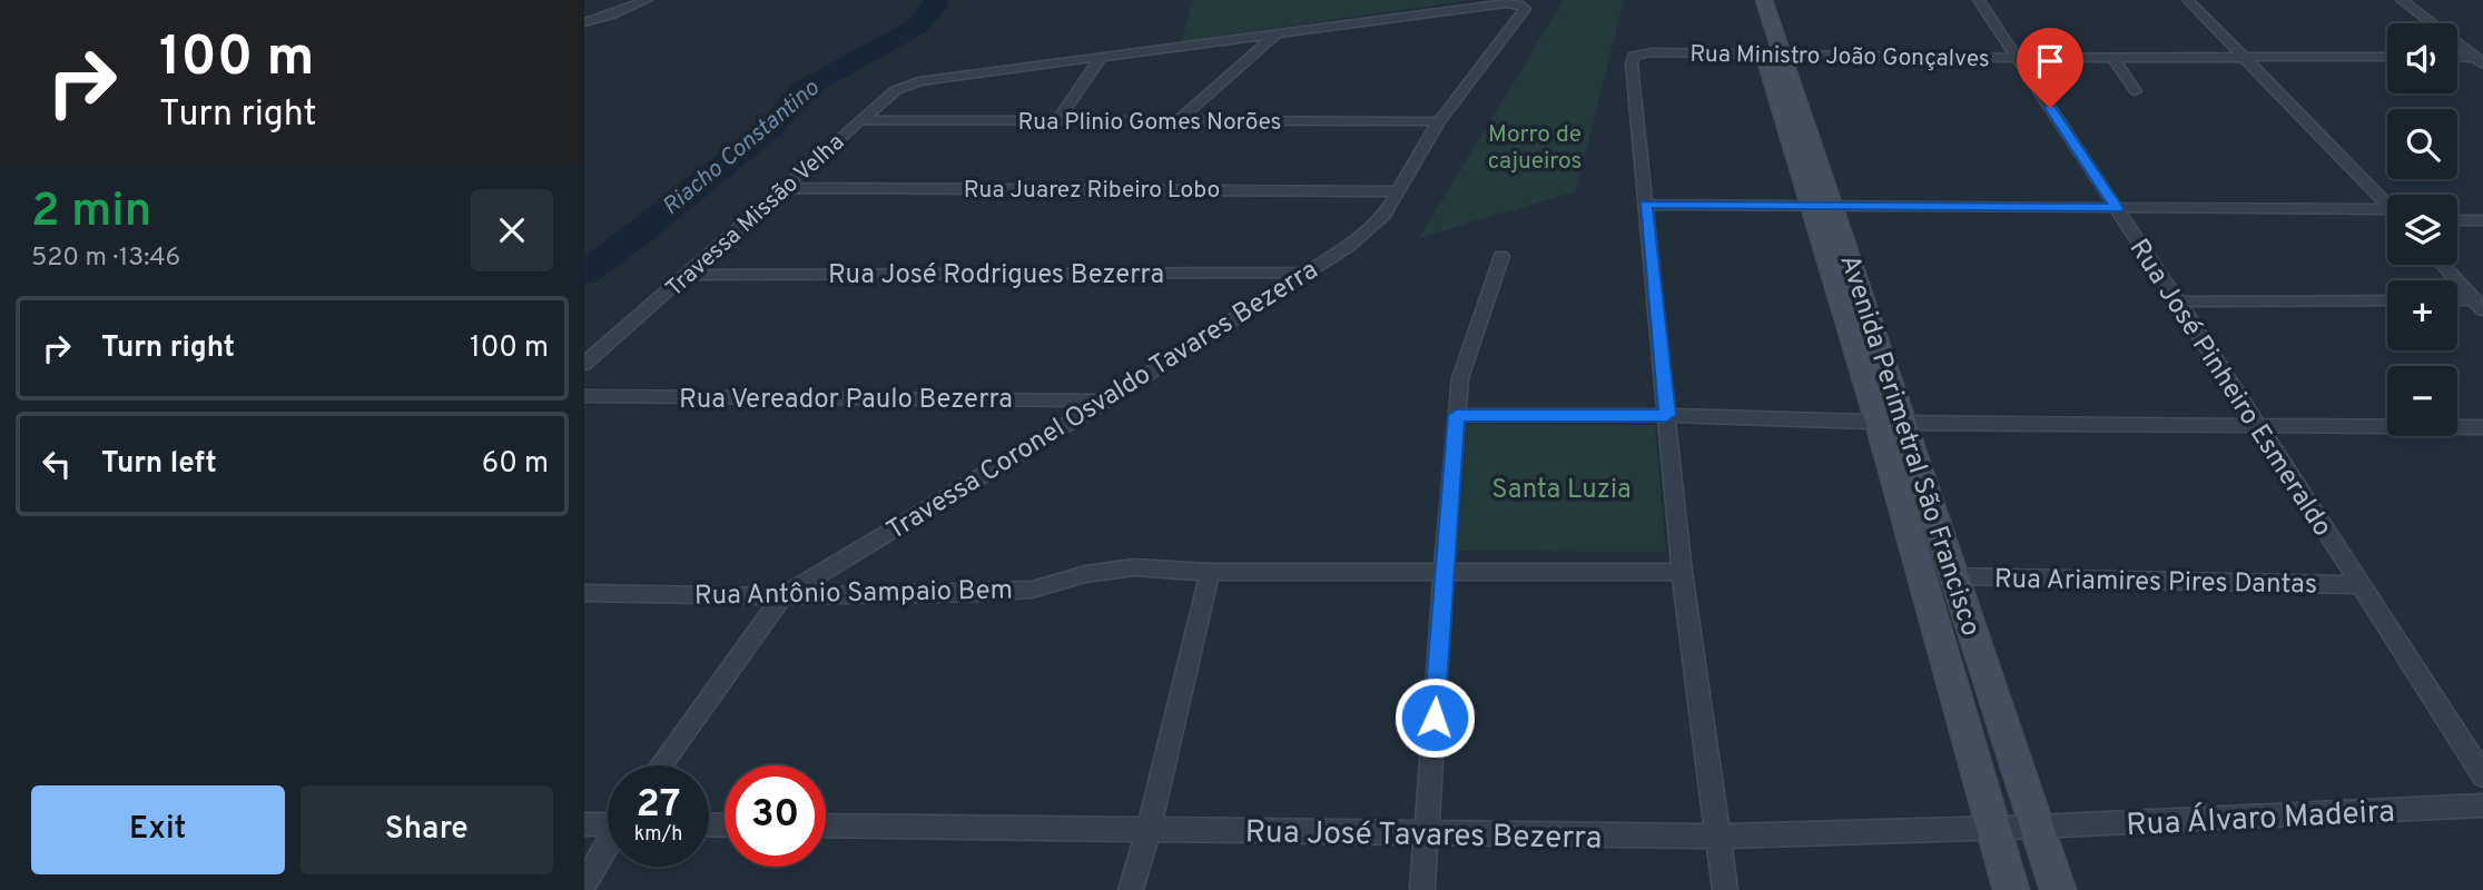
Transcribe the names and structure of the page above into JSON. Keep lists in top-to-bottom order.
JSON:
{
  "streets": {
    "main road": ["Avenida Perimetral São Francisco"],
    "street": [
      "Rua Ministro João Gonçalves",
      "Rua Plinio Gomes Norões",
      "Rua Juarez Ribeiro Lobo",
      "Travessa Missão Velha",
      "Rua José Rodrigues Bezerra",
      "Rua José Pinheiro Esmeraldo",
      "Rua Vereador Paulo Bezerra",
      "Travessa Coronel Osvaldo Tavares Bezerra",
      "Rua Ariamires Pires Dantas",
      "Rua Antônio Sampaio Bem",
      "Rua Álvaro Madeira",
      "Rua José Tavares Bezerra"
    ]
  },
  "crossings": [
    ["Rua Ministro João Gonçalves", "Rua José Pinheiro Esmeraldo"],
    ["Rua Ministro João Gonçalves", "Avenida Perimetral São Francisco"],
    ["Rua Plinio Gomes Norões", "Travessa Missão Velha"],
    ["Rua Plinio Gomes Norões", "Travessa Coronel Osvaldo Tavares Bezerra"],
    ["Rua Juarez Ribeiro Lobo", "Travessa Missão Velha"],
    ["Rua Juarez Ribeiro Lobo", "Travessa Coronel Osvaldo Tavares Bezerra"],
    ["Travessa Missão Velha", "Rua José Rodrigues Bezerra"],
    ["Travessa Missão Velha", "Travessa Coronel Osvaldo Tavares Bezerra"],
    ["Rua José Rodrigues Bezerra", "Travessa Coronel Osvaldo Tavares Bezerra"],
    ["Rua José Pinheiro Esmeraldo", "Rua Ariamires Pires Dantas"],
    ["Rua Vereador Paulo Bezerra", "Travessa Coronel Osvaldo Tavares Bezerra"],
    ["Travessa Coronel Osvaldo Tavares Bezerra", "Rua Antônio Sampaio Bem"],
    ["Avenida Perimetral São Francisco", "Rua Ariamires Pires Dantas"],
    ["Avenida Perimetral São Francisco", "Rua Álvaro Madeira"],
    ["Avenida Perimetral São Francisco", "Rua José Tavares Bezerra"],
    ["Rua Álvaro Madeira", "Rua José Tavares Bezerra"]
  ],
  "water": ["Riacho Constantino"],
  "parks": ["Morro de cajueiros", "Santa Luzia"],
  "page": {
    "turn": ["100 m", "Turn right"],
    "map_buttons": ["+", "−"],
    "heading": ["2 min", "520 m · 13:46"],
    "list": [
      {
        "name": "Turn right",
        "value": "100 m"
      },
      {
        "name": "Turn left",
        "value": "60 m"
      }
    ],
    "speed": "27 km/h",
    "limit": "30",
    "buttons": ["Exit", "Share"]
  }
}
